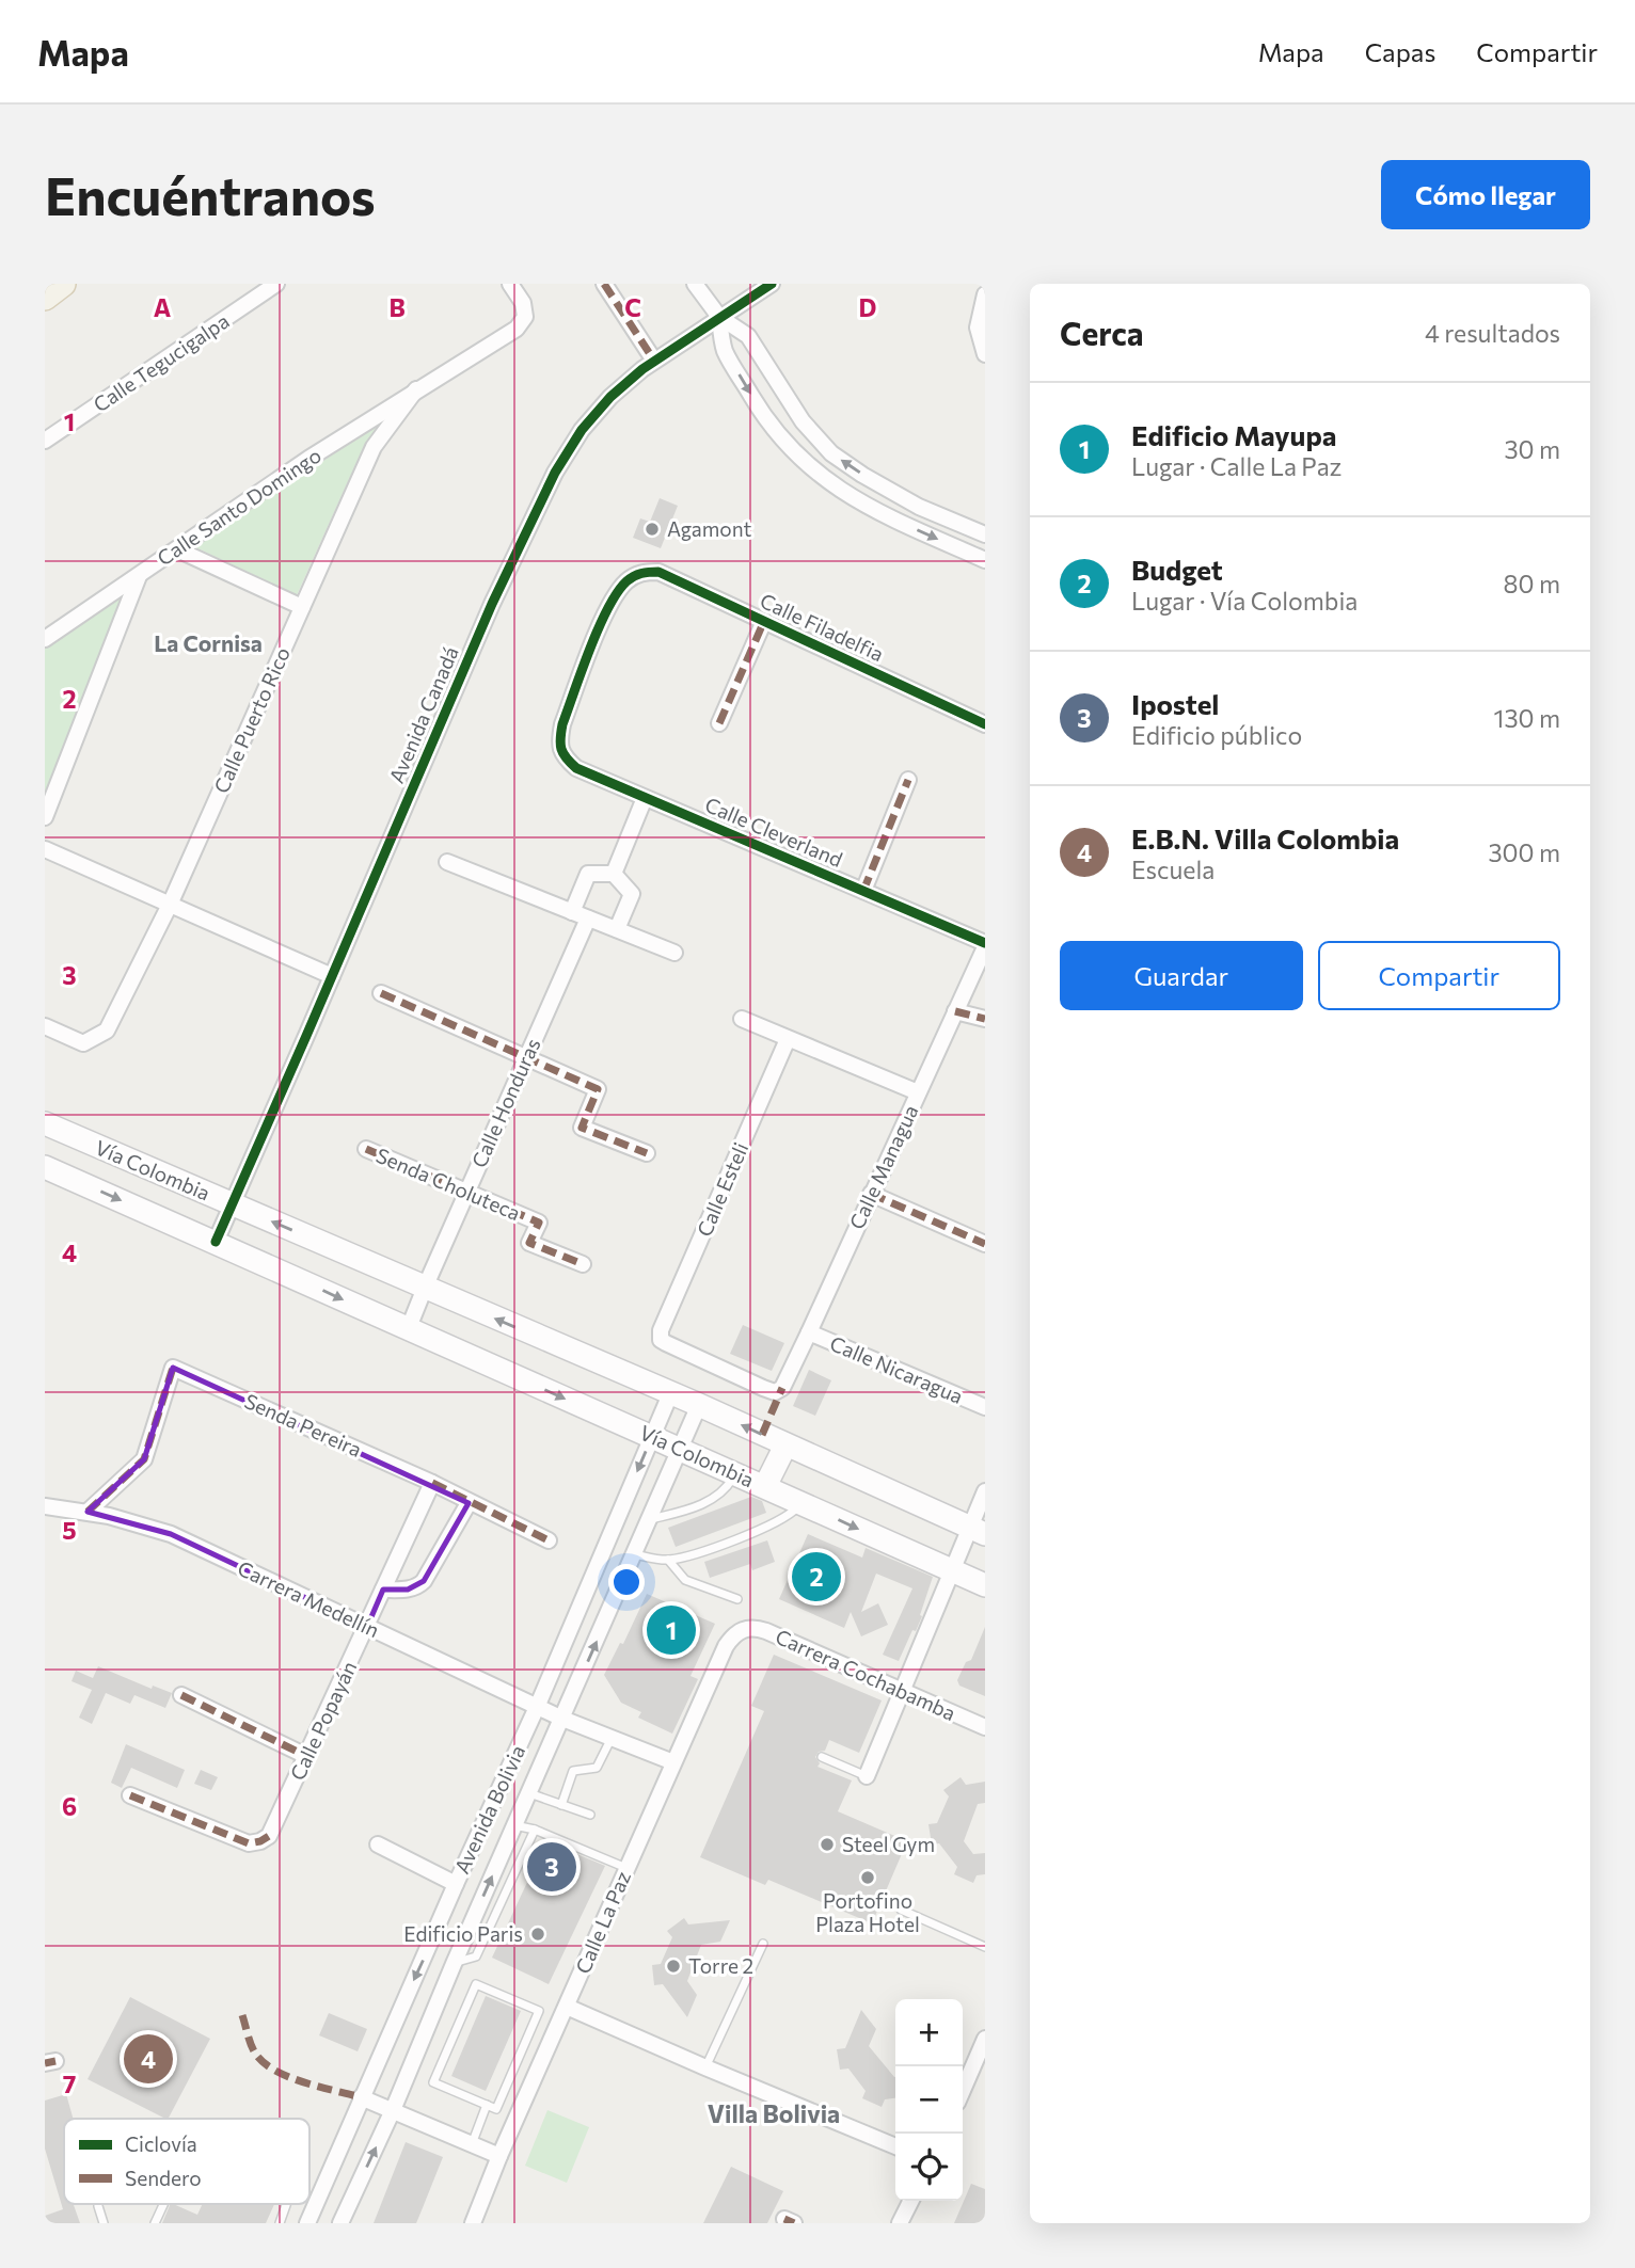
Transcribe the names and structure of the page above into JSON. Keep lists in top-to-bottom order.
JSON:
{
  "streets": {
    "main road": ["Vía Colombia"],
    "street": [
      "Calle Tegucigalpa",
      "Calle Santo Domingo",
      "Calle Filadelfia",
      "Avenida Canadá",
      "Calle Puerto Rico",
      "Calle Cleverland",
      "Calle Honduras",
      "Calle Managua",
      "Senda Choluteca",
      "Calle Esteli",
      "Calle Nicaragua",
      "Senda Pereira",
      "Carrera Medellín",
      "Carrera Cochabamba",
      "Calle Popayán",
      "Avenida Bolivia",
      "Calle La Paz"
    ]
  },
  "crossings": [
    ["Calle Santo Domingo", "Calle Puerto Rico"],
    ["Calle Filadelfia", "Calle Cleverland"],
    ["Avenida Canadá", "Vía Colombia"],
    ["Calle Cleverland", "Calle Managua"],
    ["Calle Honduras", "Vía Colombia"],
    ["Calle Honduras", "Senda Choluteca"],
    ["Calle Managua", "Calle Esteli"],
    ["Calle Managua", "Calle Nicaragua"],
    ["Vía Colombia", "Avenida Bolivia"],
    ["Senda Pereira", "Carrera Medellín"],
    ["Senda Pereira", "Calle Popayán"],
    ["Carrera Medellín", "Calle Popayán"],
    ["Carrera Medellín", "Avenida Bolivia"],
    ["Carrera Medellín", "Calle La Paz"],
    ["Carrera Cochabamba", "Calle La Paz"]
  ],
  "districts": ["La Cornisa", "Villa Bolivia"],
  "places": [
    "Agamont",
    "Steel Gym",
    "Portofino Plaza Hotel",
    "Edificio Paris",
    "Torre 2"
  ],
  "legend": ["Ciclovía", "Sendero"],
  "page": {
    "header": "Mapa",
    "nav": ["Mapa", "Capas", "Compartir"],
    "buttons": [
      "Cómo llegar",
      ["Guardar", "Compartir"]
    ],
    "title": "Encuéntranos",
    "heading": ["Cerca", "4 resultados"],
    "list": [
      {
        "mark": "1",
        "name": "Edificio Mayupa",
        "note": "Lugar · Calle La Paz",
        "value": "30 m"
      },
      {
        "mark": "2",
        "name": "Budget",
        "note": "Lugar · Vía Colombia",
        "value": "80 m"
      },
      {
        "mark": "3",
        "name": "Ipostel",
        "note": "Edificio público",
        "value": "130 m"
      },
      {
        "mark": "4",
        "name": "E.B.N. Villa Colombia",
        "note": "Escuela",
        "value": "300 m"
      }
    ],
    "pins": [
      "2",
      "1",
      "3",
      "4"
    ],
    "map_buttons": ["+", "−"]
  },
  "grid": {
    "columns": [
      "A",
      "B",
      "C",
      "D"
    ],
    "rows": [
      "1",
      "2",
      "3",
      "4",
      "5",
      "6",
      "7"
    ]
  }
}
